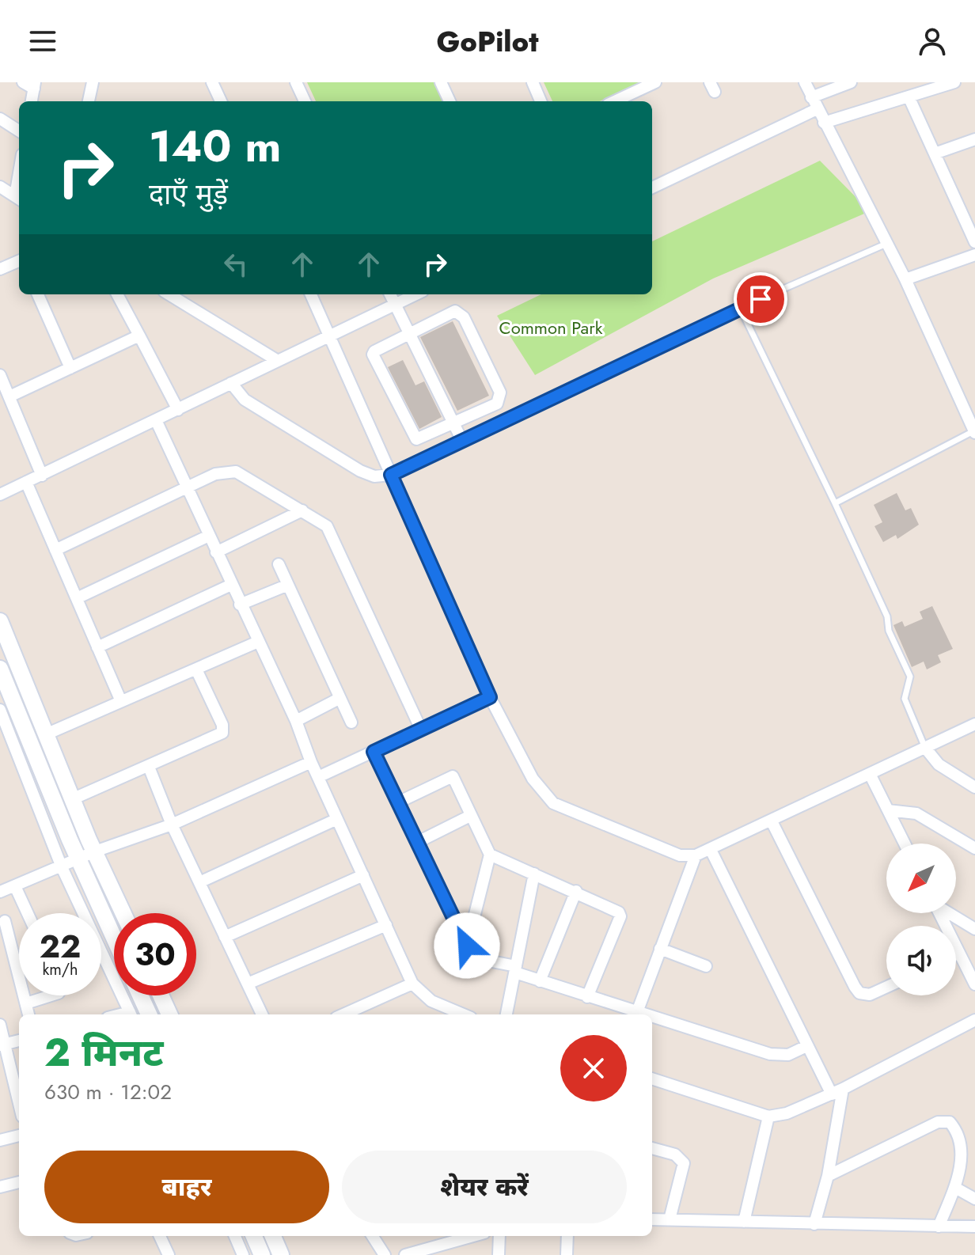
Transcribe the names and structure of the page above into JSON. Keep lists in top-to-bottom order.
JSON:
{
  "parks": ["Common Park"],
  "north": "bottom left",
  "page": {
    "header": "GoPilot",
    "turn": ["140 m", "दाएँ मुड़ें"],
    "speed": "22 km/h",
    "limit": "30",
    "heading": ["2 मिनट", "630 m · 12:02"],
    "buttons": ["बाहर", "शेयर करें"]
  }
}
